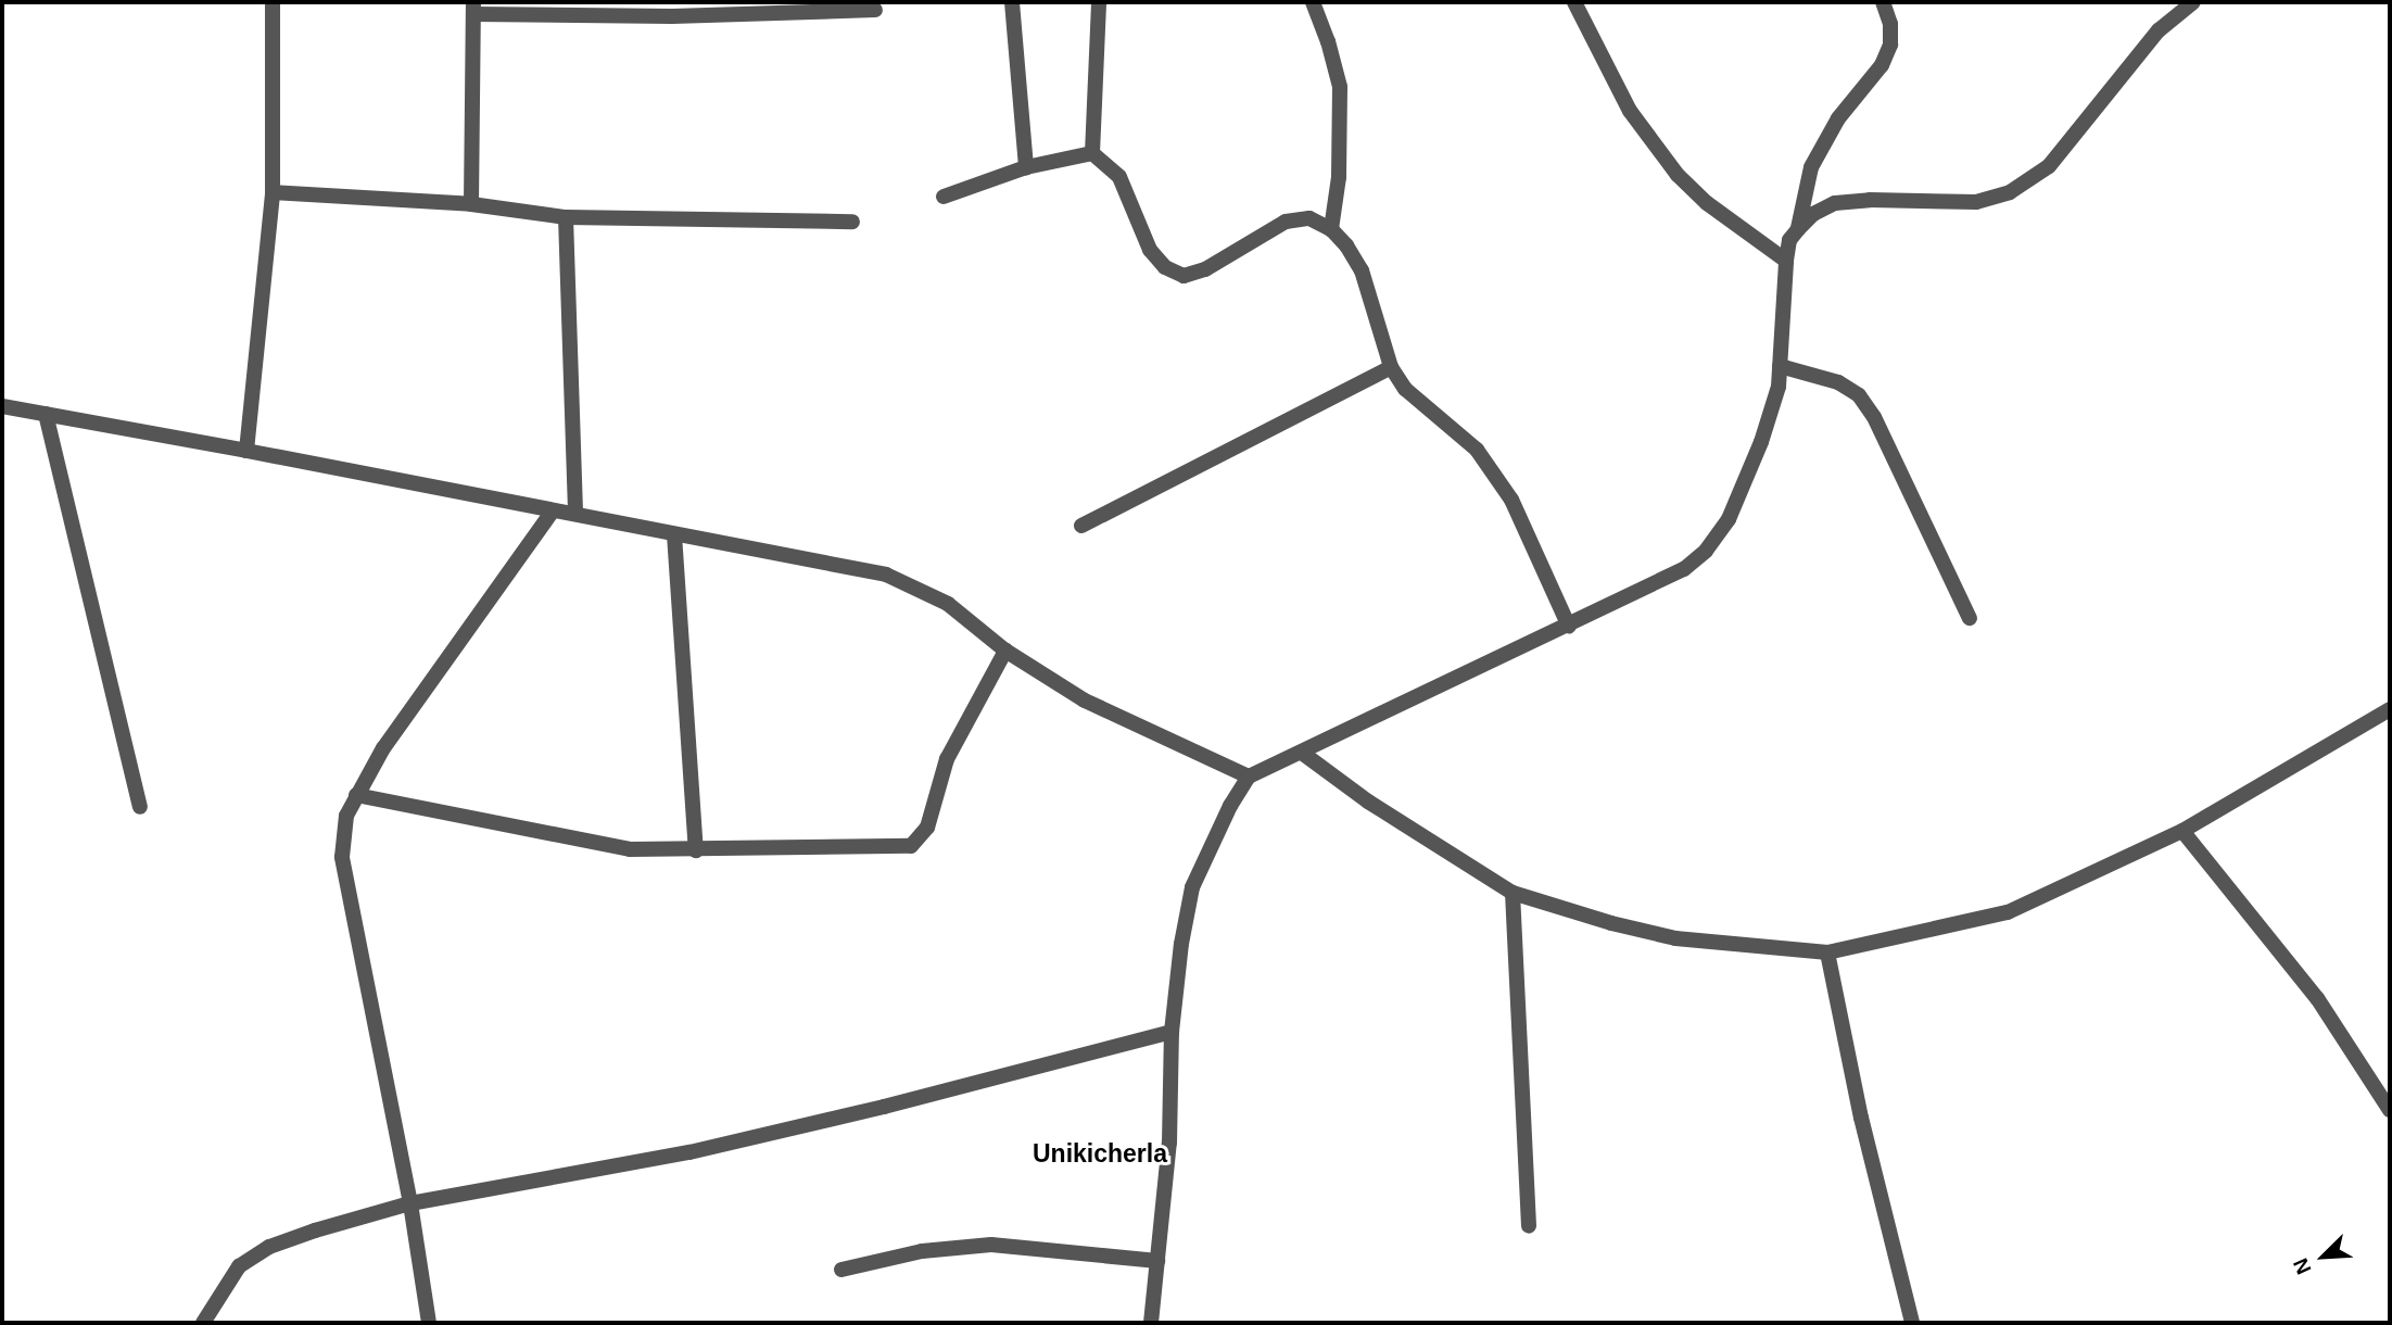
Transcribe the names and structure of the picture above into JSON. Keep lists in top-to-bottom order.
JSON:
{
  "districts": ["Unikicherla"],
  "north": "bottom left"
}
